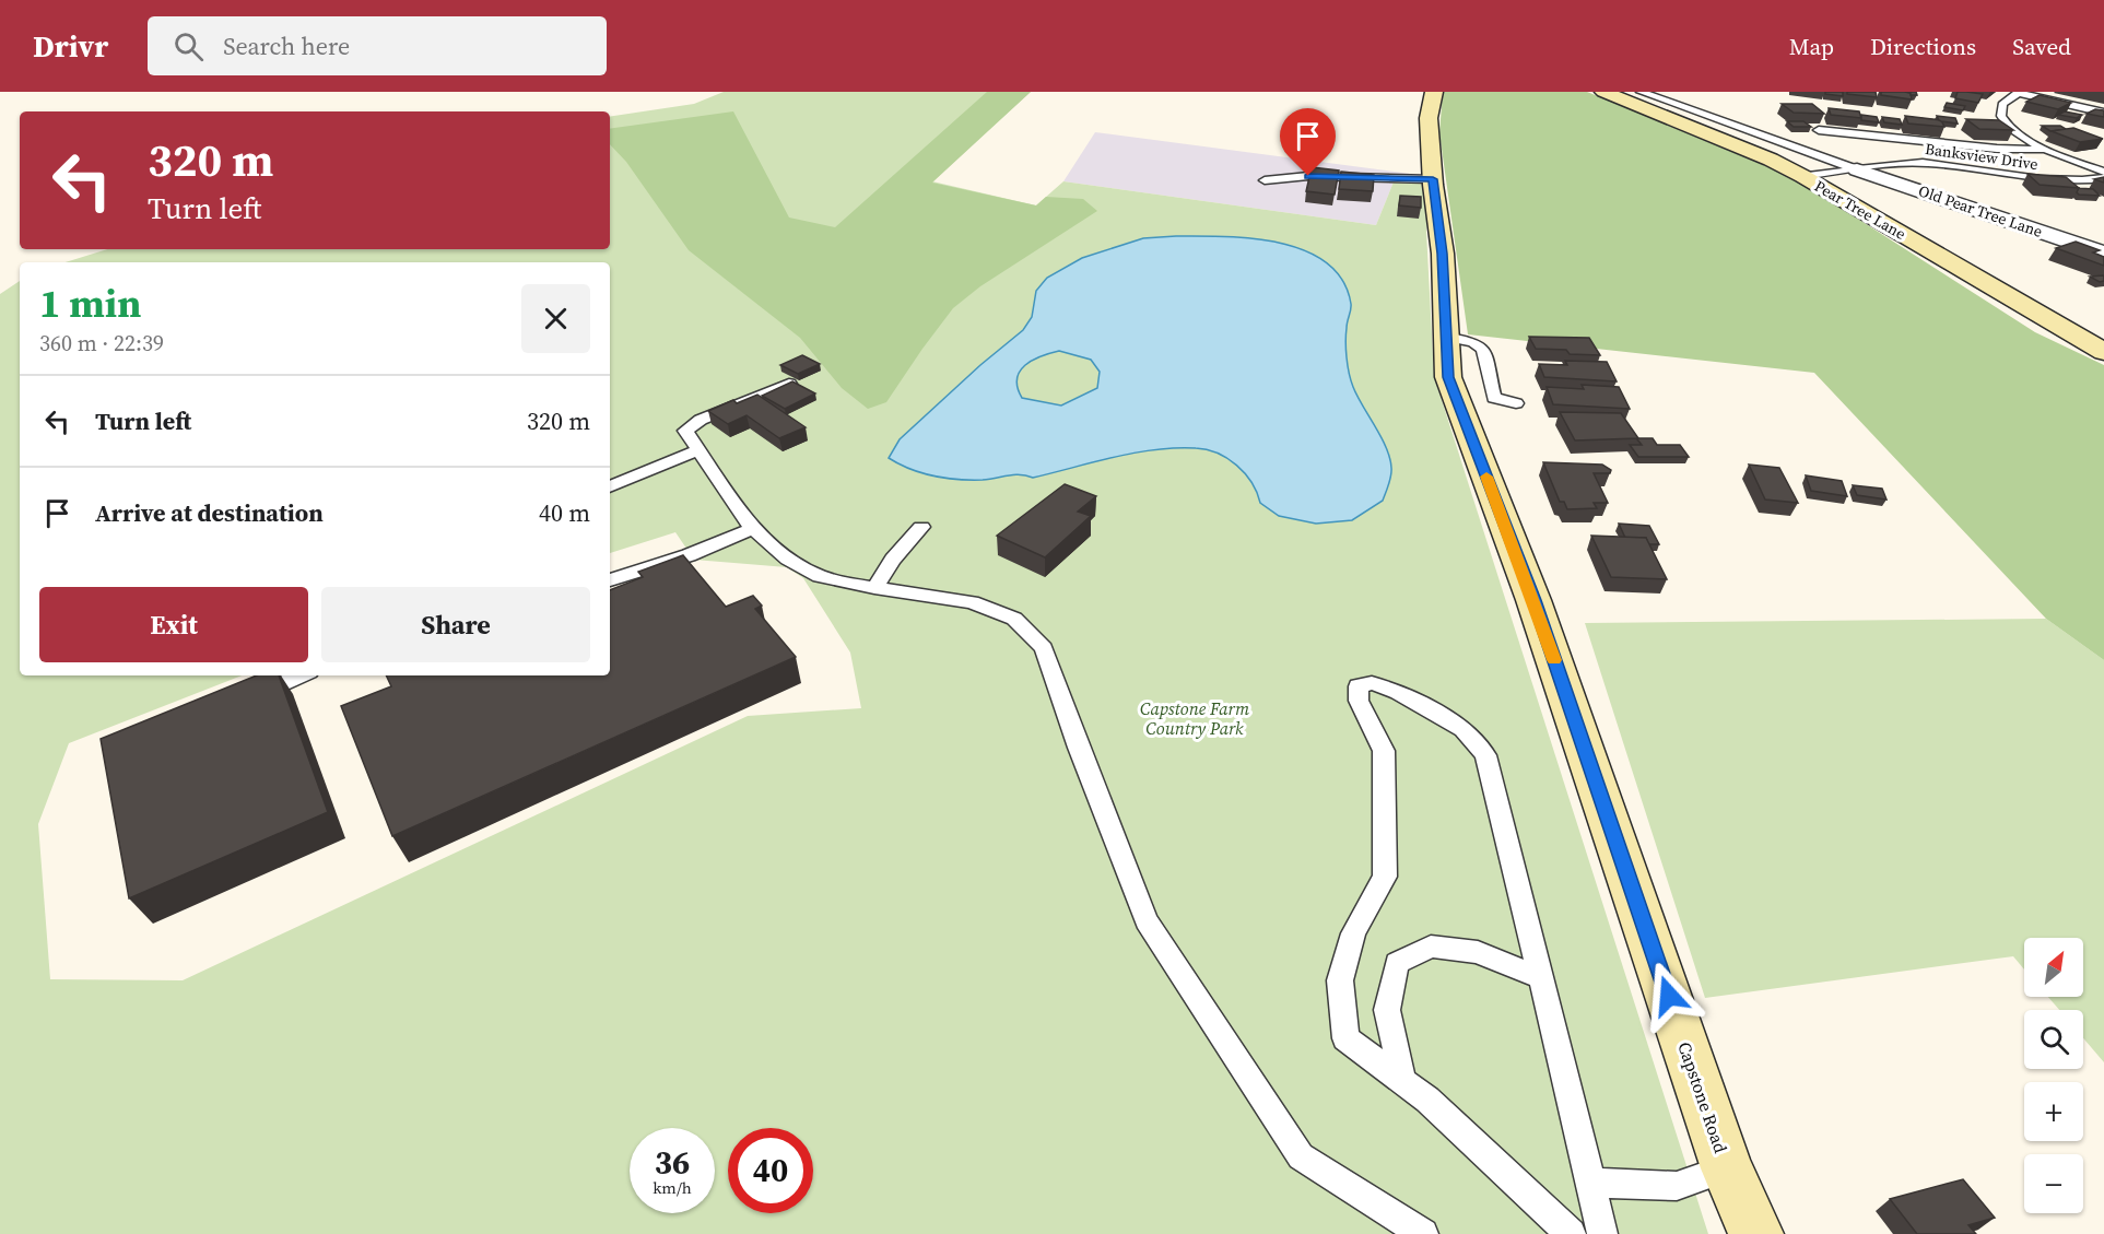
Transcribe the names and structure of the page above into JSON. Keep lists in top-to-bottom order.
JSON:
{
  "streets": {
    "street": ["Pear Tree Lane", "Old Pear Tree Lane", "Capstone Road"],
    "lane": ["Banksview Drive"]
  },
  "crossings": [
    ["Banksview Drive", "Pear Tree Lane"],
    ["Banksview Drive", "Old Pear Tree Lane"]
  ],
  "parks": ["Capstone Farm Country Park"],
  "north": "top right",
  "page": {
    "header": "Drivr",
    "search": "Search here",
    "nav": ["Map", "Directions", "Saved"],
    "turn": ["320 m", "Turn left"],
    "heading": ["1 min", "360 m · 22:39"],
    "list": [
      {
        "name": "Turn left",
        "value": "320 m"
      },
      {
        "name": "Arrive at destination",
        "value": "40 m"
      }
    ],
    "buttons": ["Exit", "Share"],
    "map_buttons": ["+", "−"],
    "speed": "36 km/h",
    "limit": "40"
  }
}
